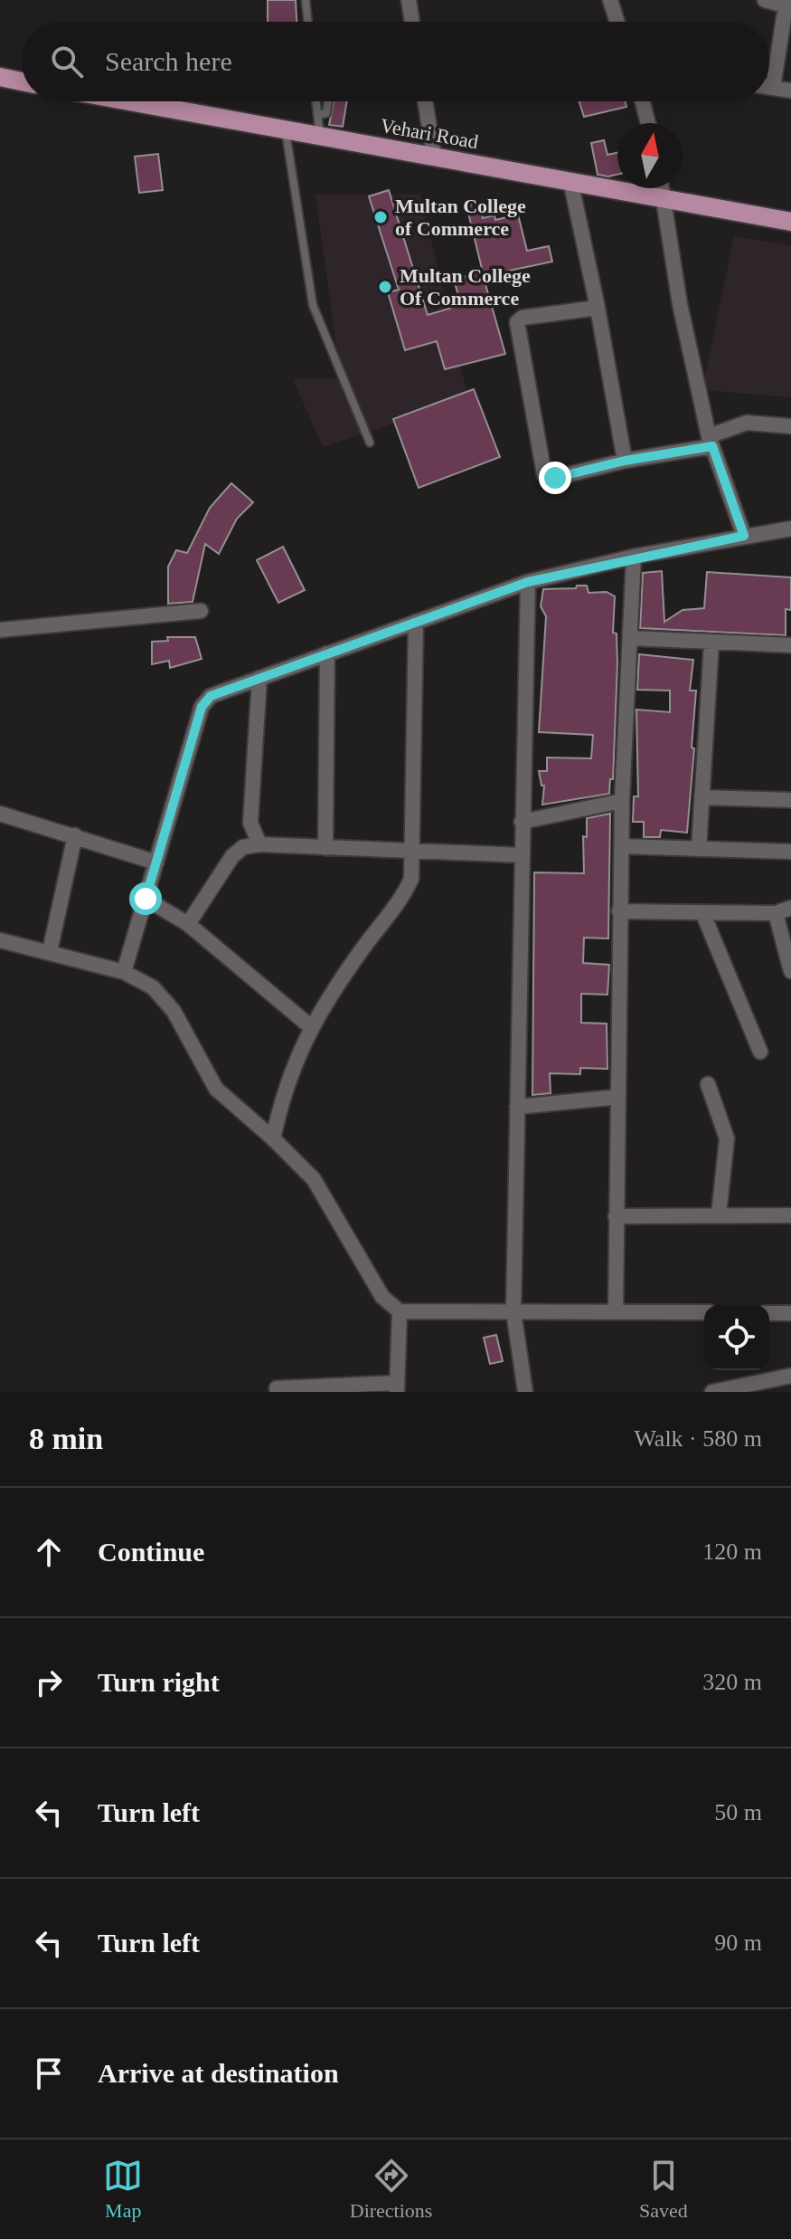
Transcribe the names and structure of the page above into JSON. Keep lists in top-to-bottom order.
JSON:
{
  "streets": {
    "main road": ["Vehari Road"]
  },
  "places": ["Multan College of Commerce", "Multan College Of Commerce"],
  "north": "top",
  "page": {
    "search": "Search here",
    "heading": ["8 min", "Walk · 580 m"],
    "list": [
      ["Continue", "120 m"],
      ["Turn right", "320 m"],
      ["Turn left", "50 m"],
      ["Turn left", "90 m"],
      "Arrive at destination"
    ],
    "nav": ["Map", "Directions", "Saved"]
  }
}
